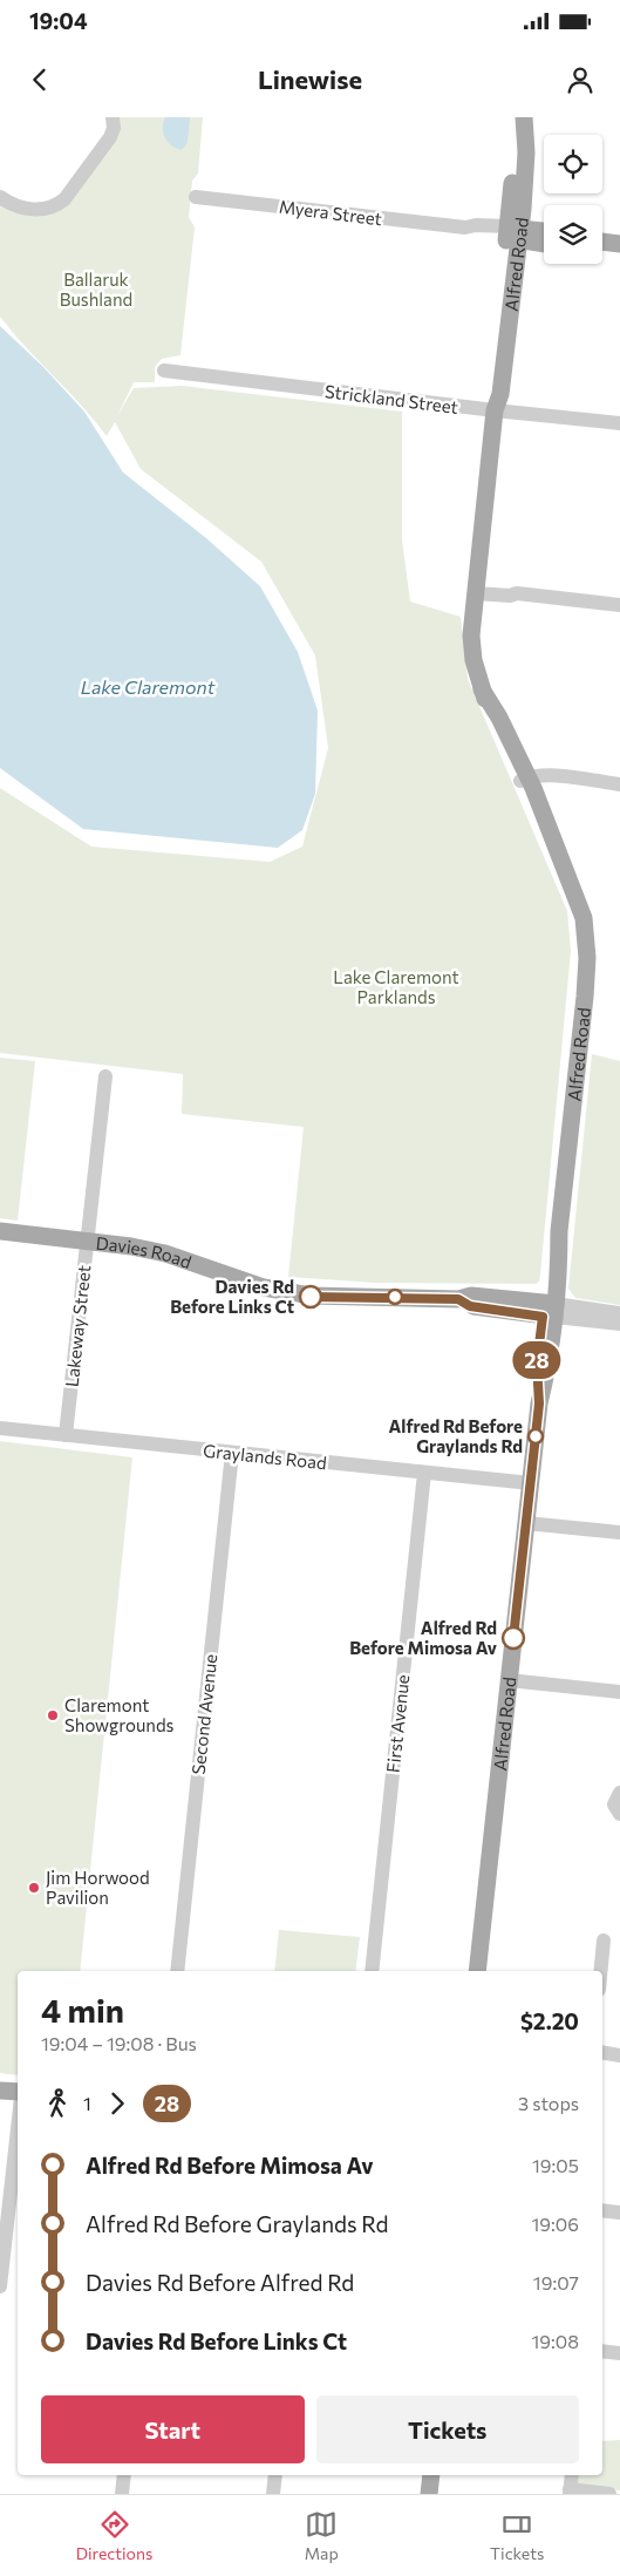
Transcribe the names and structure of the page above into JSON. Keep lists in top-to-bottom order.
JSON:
{
  "streets": {
    "main road": ["Alfred Road", "Davies Road"],
    "street": [
      "Myera Street",
      "Strickland Street",
      "Lakeway Street",
      "Graylands Road",
      "Second Avenue",
      "First Avenue"
    ]
  },
  "crossings": [
    ["Myera Street", "Alfred Road"],
    ["Alfred Road", "Strickland Street"],
    ["Alfred Road", "Davies Road"],
    ["Alfred Road", "Graylands Road"],
    ["Davies Road", "Lakeway Street"],
    ["Lakeway Street", "Graylands Road"],
    ["Graylands Road", "Second Avenue"],
    ["Graylands Road", "First Avenue"]
  ],
  "water": ["Lake Claremont"],
  "parks": ["Ballaruk Bushland", "Lake Claremont Parklands"],
  "places": [
    "Davies Rd Before Links Ct",
    "Alfred Rd Before Graylands Rd",
    "Alfred Rd Before Mimosa Av",
    "Claremont Showgrounds",
    "Jim Horwood Pavilion"
  ],
  "lines": ["bus line 28"],
  "page": {
    "status": "19:04",
    "header": "Linewise",
    "on_map": "28",
    "heading": ["4 min", "19:04 – 19:08 · Bus", "$2.20"],
    "legs": ["1", "28", "3 stops"],
    "list": [
      {
        "name": "Alfred Rd Before Mimosa Av",
        "value": "19:05"
      },
      {
        "name": "Alfred Rd Before Graylands Rd",
        "value": "19:06"
      },
      {
        "name": "Davies Rd Before Alfred Rd",
        "value": "19:07"
      },
      {
        "name": "Davies Rd Before Links Ct",
        "value": "19:08"
      }
    ],
    "buttons": ["Start", "Tickets"],
    "tabs": ["Directions", "Map", "Tickets"]
  }
}
